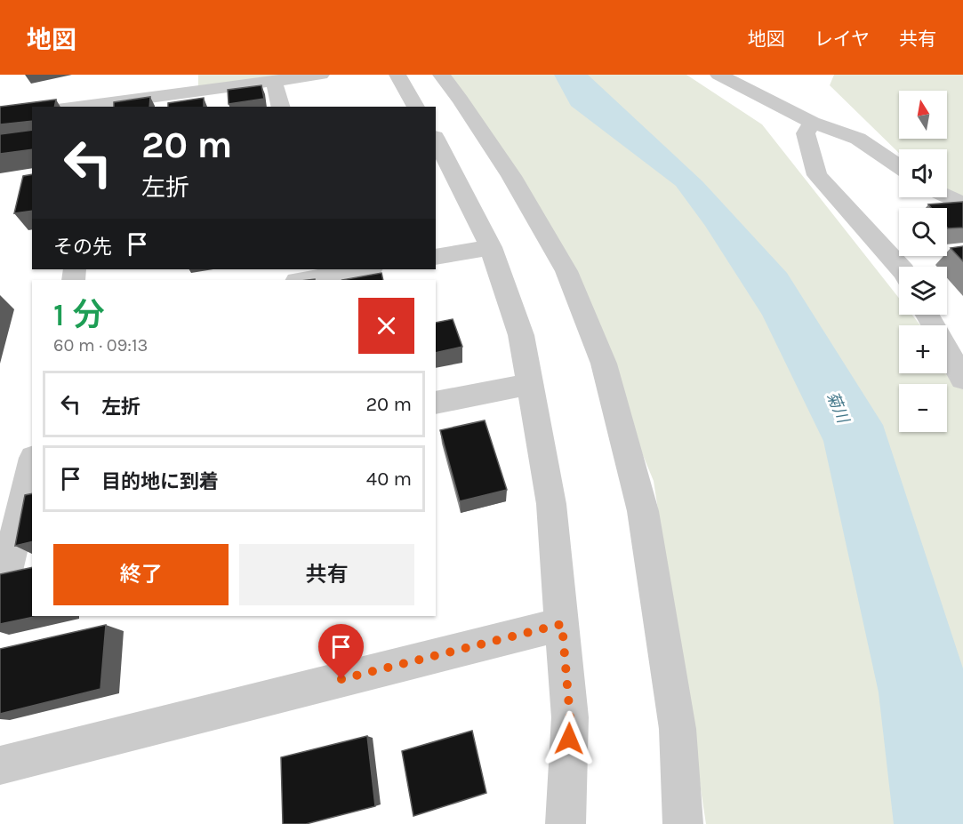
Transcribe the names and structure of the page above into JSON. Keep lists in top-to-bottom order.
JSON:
{
  "water": ["菊川"],
  "north": "top",
  "page": {
    "header": "地図",
    "nav": ["地図", "レイヤ", "共有"],
    "map_buttons": ["+", "−"],
    "turn": ["20 m", "左折"],
    "then": "その先",
    "heading": ["1 分", "60 m · 09:13"],
    "list": [
      {
        "name": "左折",
        "value": "20 m"
      },
      {
        "name": "目的地に到着",
        "value": "40 m"
      }
    ],
    "buttons": ["終了", "共有"]
  }
}
